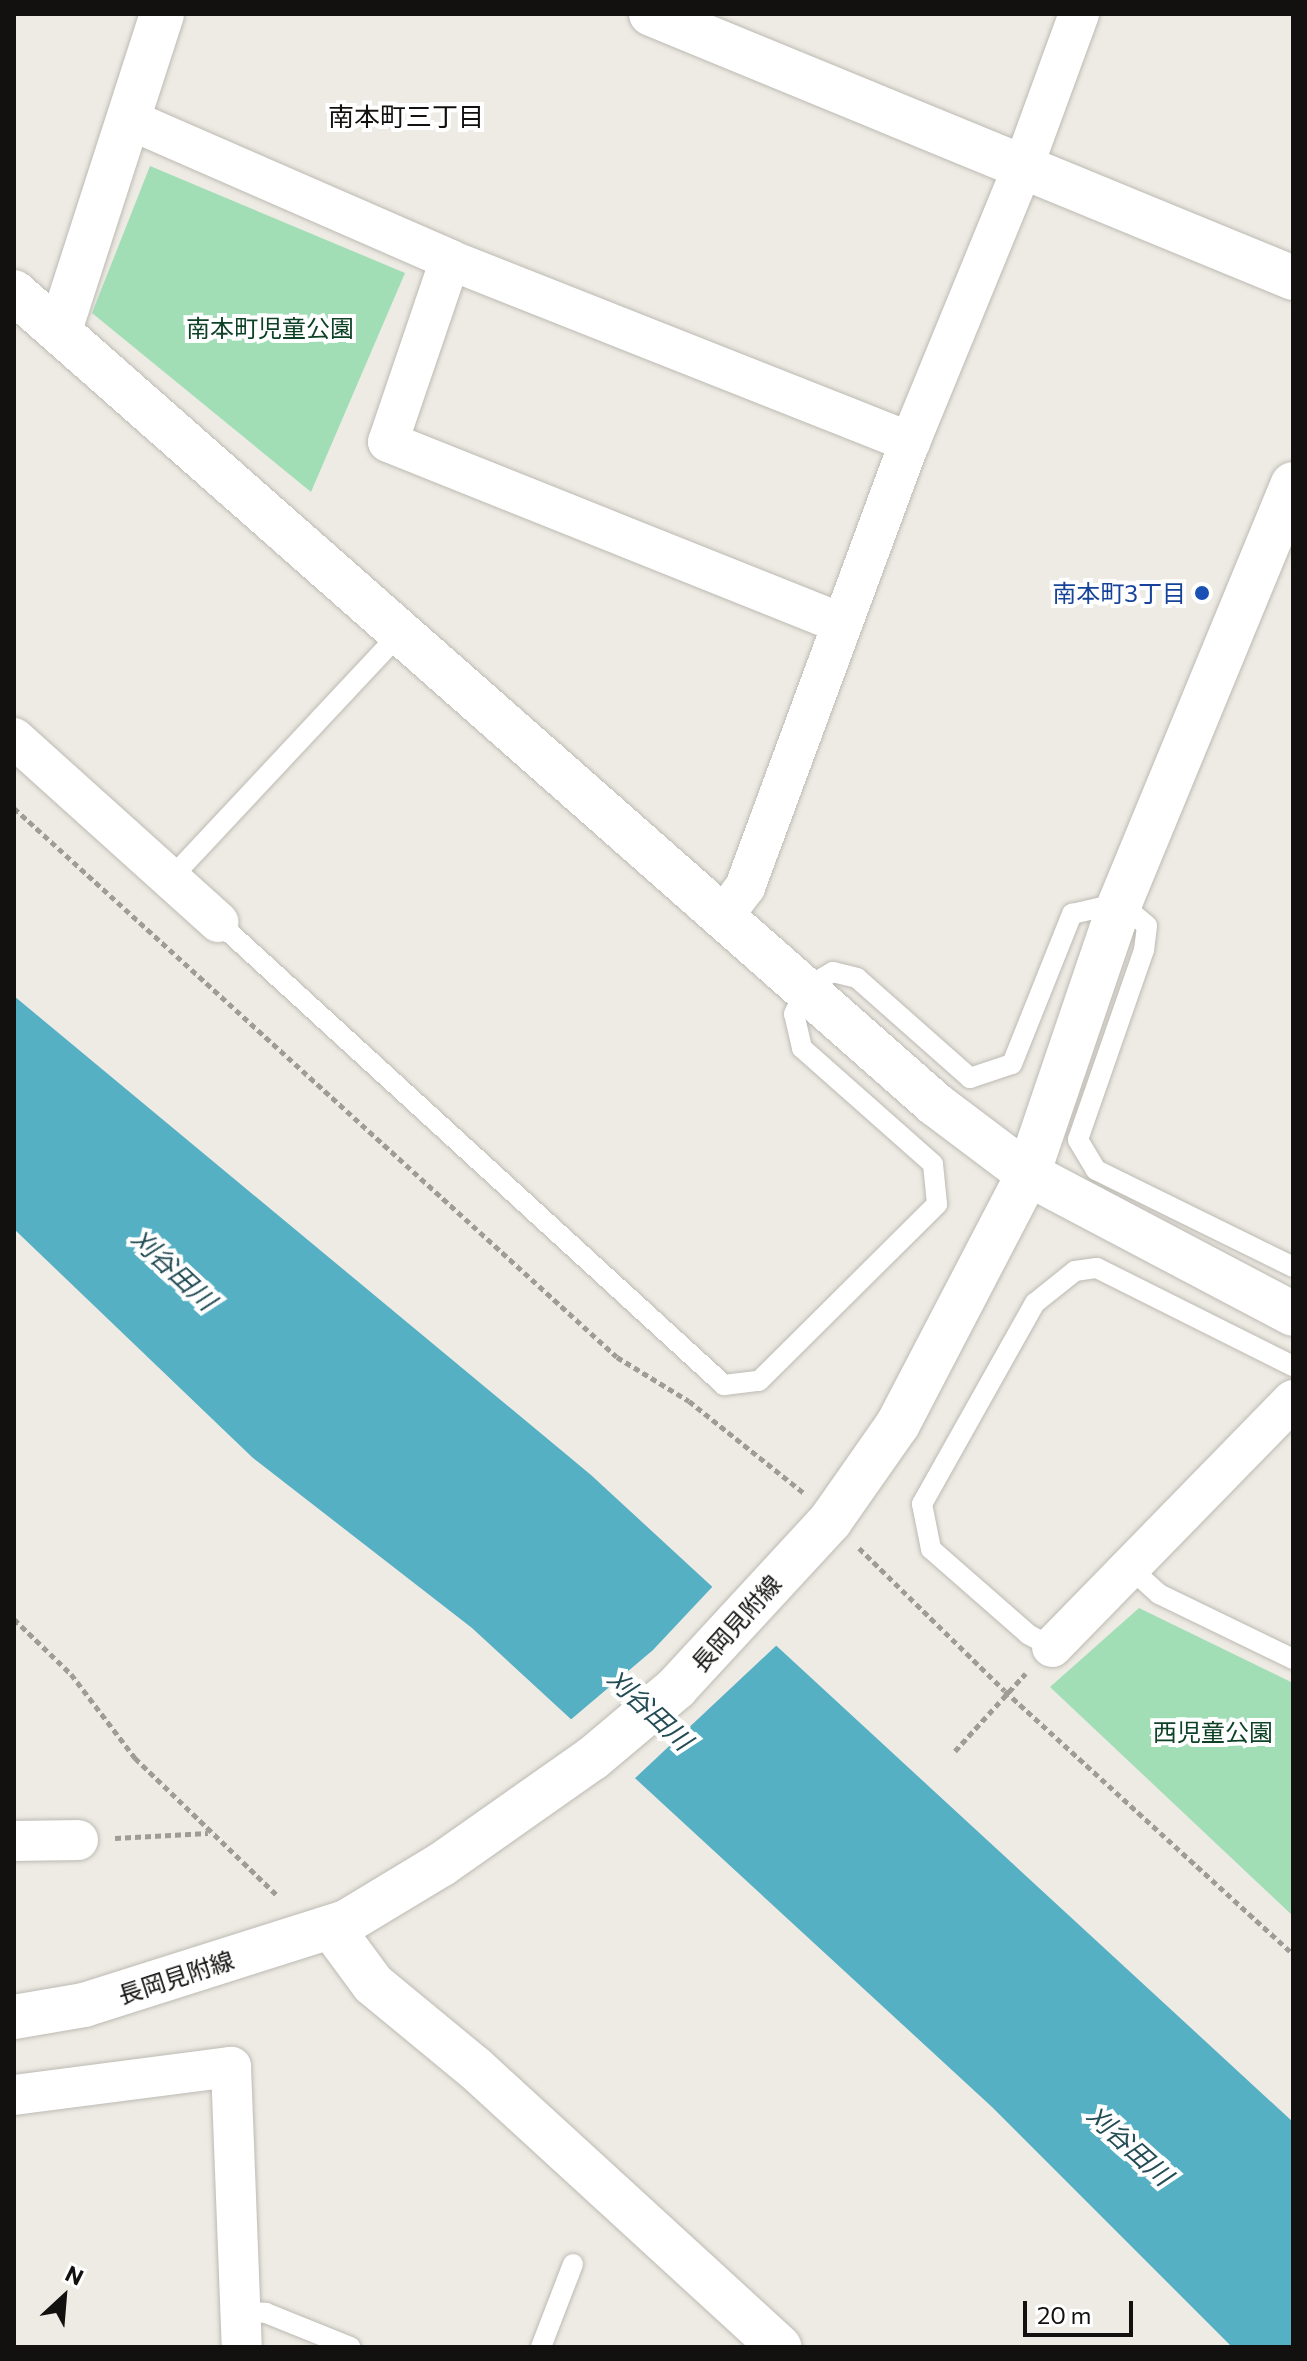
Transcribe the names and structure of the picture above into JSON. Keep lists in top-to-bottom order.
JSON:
{
  "streets": {
    "street": ["長岡見附線"]
  },
  "districts": ["南本町三丁目"],
  "water": ["刈谷田川"],
  "parks": ["南本町児童公園", "西児童公園"],
  "places": ["南本町3丁目"],
  "scale_bar": "20 m",
  "north": "top right"
}
